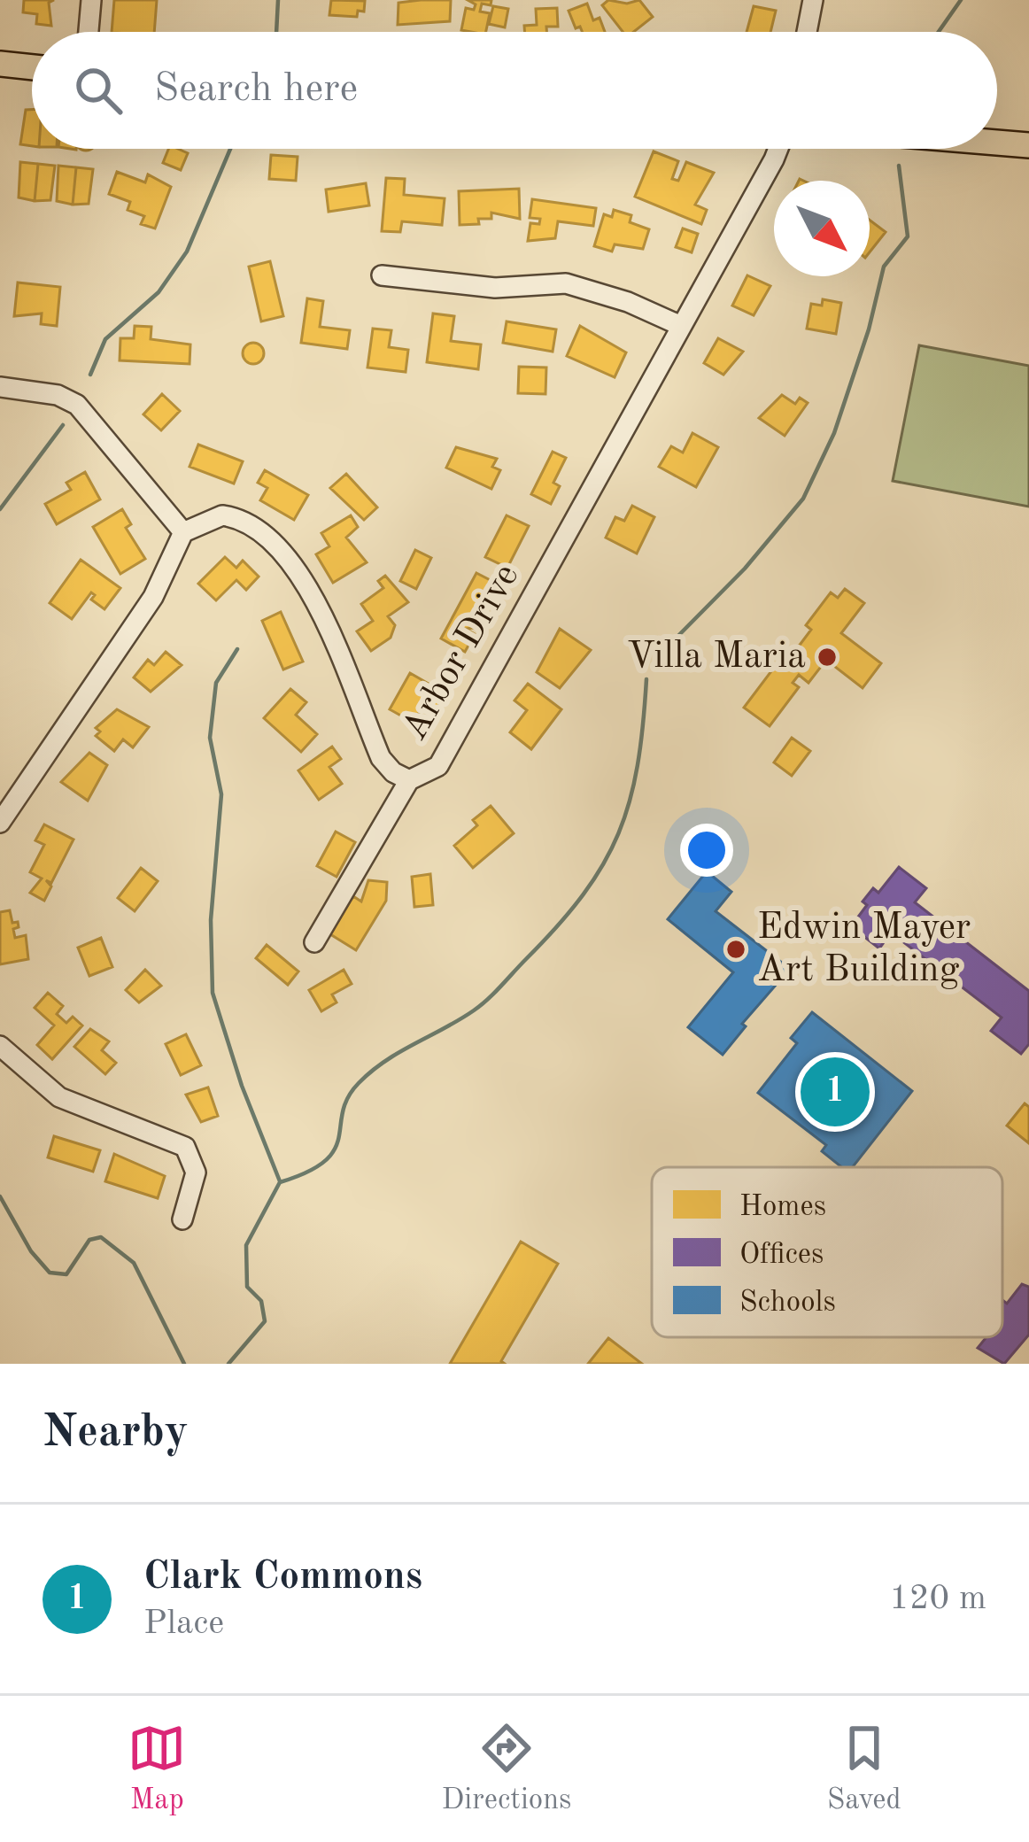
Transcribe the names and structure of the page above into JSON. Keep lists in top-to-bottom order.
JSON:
{
  "streets": {
    "street": ["Arbor Drive"]
  },
  "places": ["Villa Maria", "Edwin Mayer Art Building"],
  "legend": ["Homes", "Offices", "Schools"],
  "north": "bottom right",
  "page": {
    "search": "Search here",
    "pins": "1",
    "heading": "Nearby",
    "list": [
      {
        "mark": "1",
        "name": "Clark Commons",
        "note": "Place",
        "value": "120 m"
      }
    ],
    "nav": ["Map", "Directions", "Saved"]
  }
}
